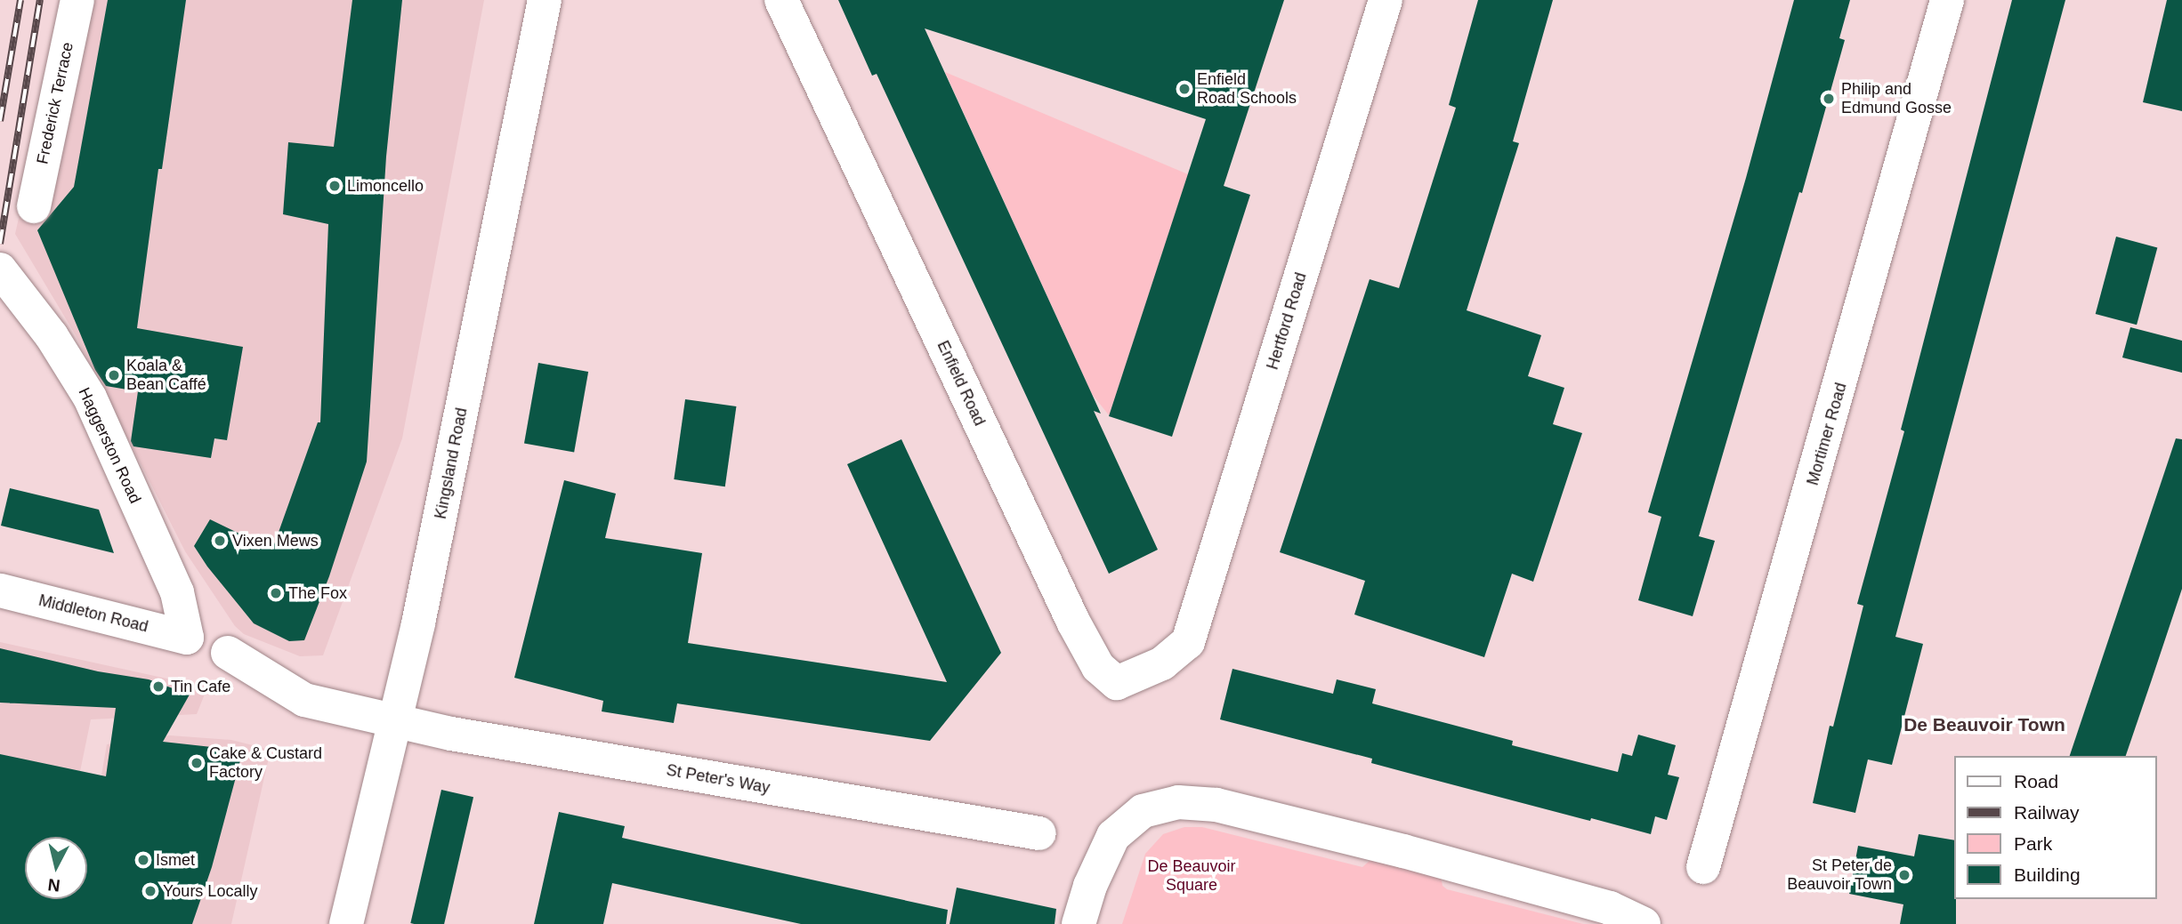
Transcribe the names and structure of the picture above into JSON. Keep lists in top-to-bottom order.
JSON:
{
  "streets": {
    "main road": [
      "Frederick Terrace",
      "Hertford Road",
      "Enfield Road",
      "Mortimer Road",
      "Haggerston Road",
      "Kingsland Road",
      "Middleton Road",
      "St Peter's Way"
    ]
  },
  "crossings": [
    ["Hertford Road", "Enfield Road"],
    ["Haggerston Road", "Middleton Road"],
    ["Kingsland Road", "St Peter's Way"]
  ],
  "districts": ["De Beauvoir Town"],
  "parks": ["De Beauvoir Square"],
  "places": [
    "Enfield Road Schools",
    "Philip and Edmund Gosse",
    "Limoncello",
    "Koala & Bean Caffé",
    "Vixen Mews",
    "The Fox",
    "Tin Cafe",
    "Cake & Custard Factory",
    "Ismet",
    "St Peter de Beauvoir Town",
    "Yours Locally"
  ],
  "legend": [
    "Road",
    "Railway",
    "Park",
    "Building"
  ],
  "north": "bottom"
}
